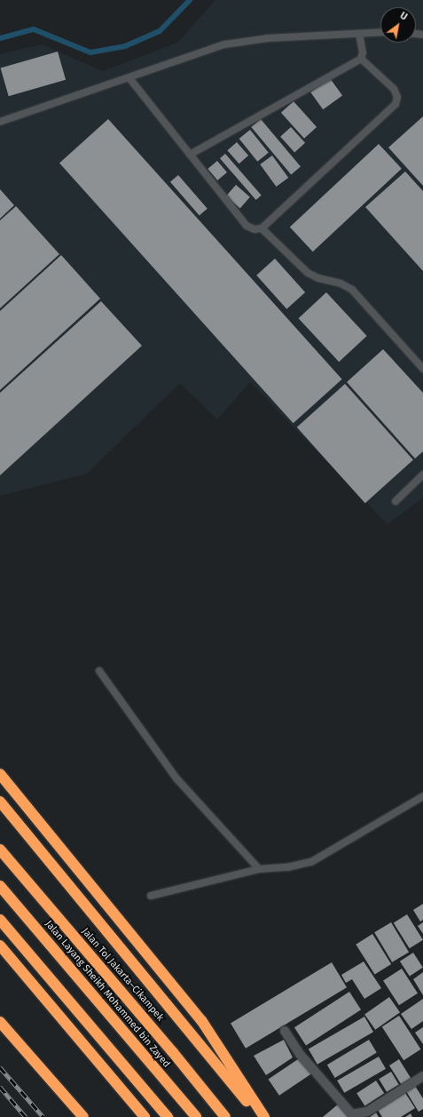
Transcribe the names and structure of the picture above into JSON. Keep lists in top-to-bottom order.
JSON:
{
  "streets": {
    "highway": ["Jalan Tol Jakarta–Cikampek", "Jalan Layang Sheikh Mohammed bin Zayed"]
  },
  "north": "top right"
}
